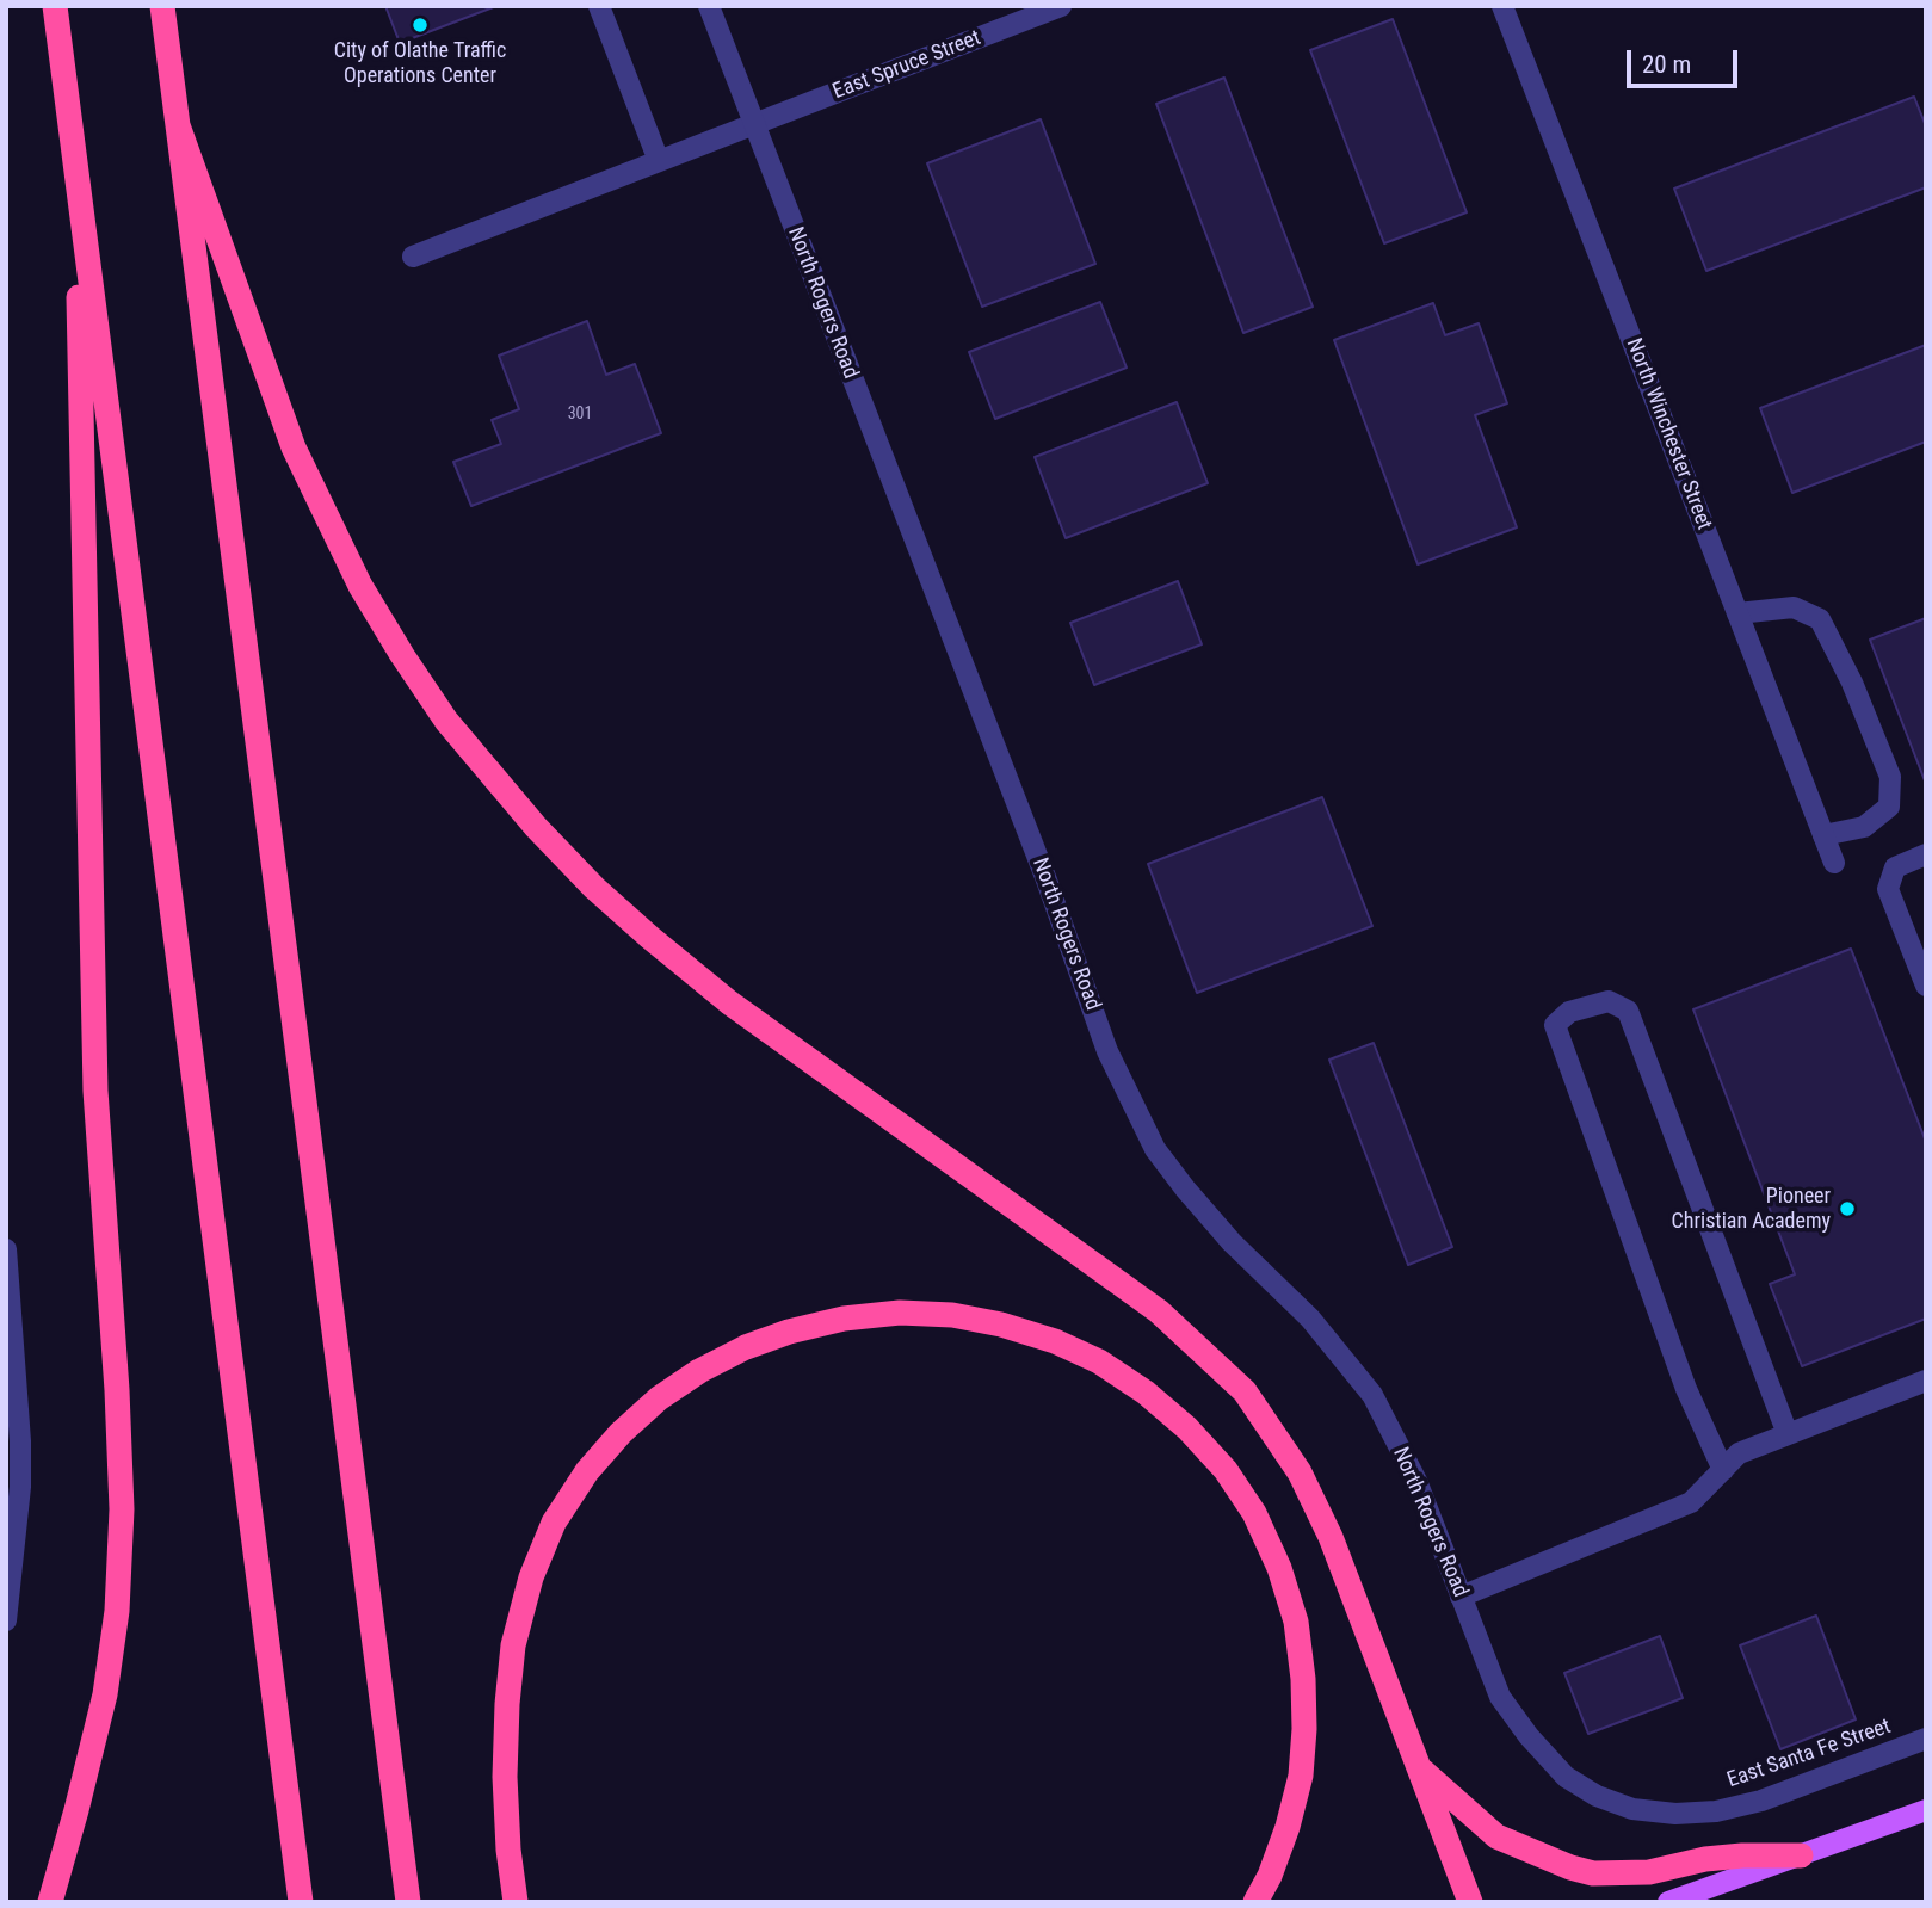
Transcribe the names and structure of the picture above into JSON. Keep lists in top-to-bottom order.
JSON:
{
  "streets": {
    "street": [
      "East Spruce Street",
      "North Rogers Road",
      "North Winchester Street",
      "East Santa Fe Street"
    ]
  },
  "crossings": [
    ["East Spruce Street", "North Rogers Road"],
    ["North Rogers Road", "East Santa Fe Street"]
  ],
  "places": ["City of Olathe Traffic Operations Center", "Pioneer Christian Academy"],
  "house_numbers": ["301"],
  "scale_bar": "20 m"
}
